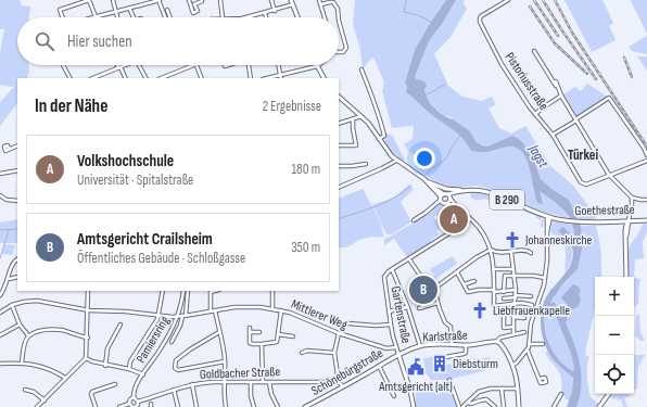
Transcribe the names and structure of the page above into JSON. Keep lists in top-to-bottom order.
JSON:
{
  "streets": {
    "main road": [
      "B 290",
      "Goethestraße",
      "Karlstraße",
      "Schönebürgstraße"
    ],
    "street": [
      "Pistoriusstraße",
      "Mittlerer Weg",
      "Gartenstraße",
      "Pamiersring",
      "Goldbacher Straße"
    ]
  },
  "crossings": [
    ["B 290", "Goethestraße"],
    ["Mittlerer Weg", "Gartenstraße"],
    ["Mittlerer Weg", "Pamiersring"],
    ["Gartenstraße", "Karlstraße"],
    ["Gartenstraße", "Schönebürgstraße"],
    ["Karlstraße", "Schönebürgstraße"],
    ["Pamiersring", "Goldbacher Straße"]
  ],
  "districts": ["Türkei"],
  "water": ["Jagst"],
  "places": {
    "church": ["Johanneskirche", "Liebfrauenkapelle"],
    "building": ["Diebsturm"],
    "public building": ["Amtsgericht (alt)"]
  },
  "page": {
    "search": "Hier suchen",
    "heading": ["In der Nähe", "2 Ergebnisse"],
    "list": [
      {
        "mark": "A",
        "name": "Volkshochschule",
        "note": "Universität · Spitalstraße",
        "value": "180 m"
      },
      {
        "mark": "B",
        "name": "Amtsgericht Crailsheim",
        "note": "Öffentliches Gebäude · Schloßgasse",
        "value": "350 m"
      }
    ],
    "pins": ["A", "B"],
    "map_buttons": ["+", "−"]
  }
}
